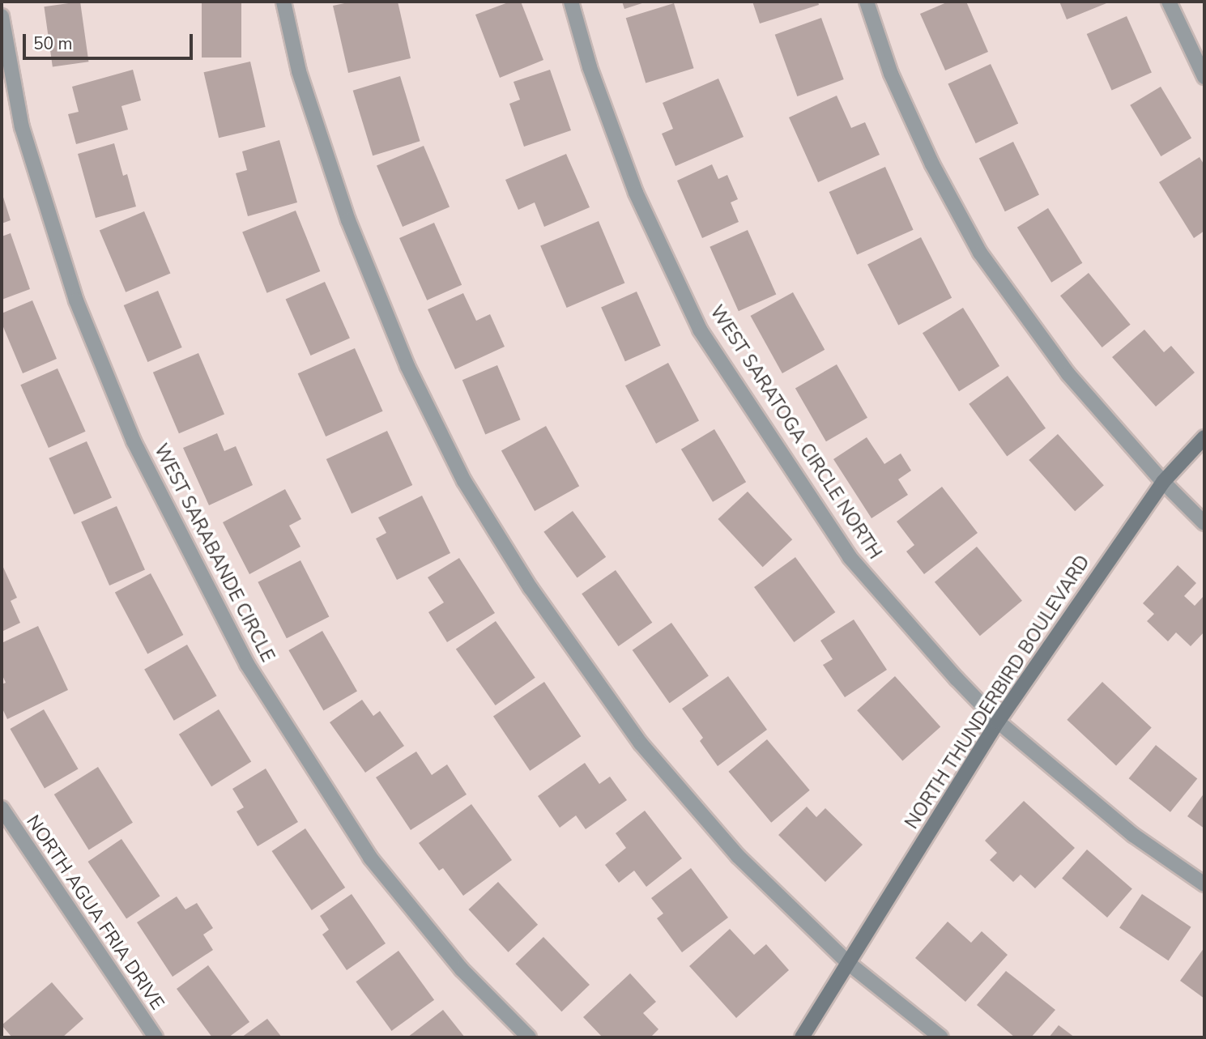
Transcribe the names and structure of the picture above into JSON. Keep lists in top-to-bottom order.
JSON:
{
  "streets": {
    "street": [
      "WEST SARATOGA CIRCLE NORTH",
      "WEST SARABANDE CIRCLE",
      "NORTH THUNDERBIRD BOULEVARD",
      "NORTH AGUA FRIA DRIVE"
    ]
  },
  "crossings": [
    ["WEST SARATOGA CIRCLE NORTH", "NORTH THUNDERBIRD BOULEVARD"]
  ],
  "scale_bar": "50 m"
}
